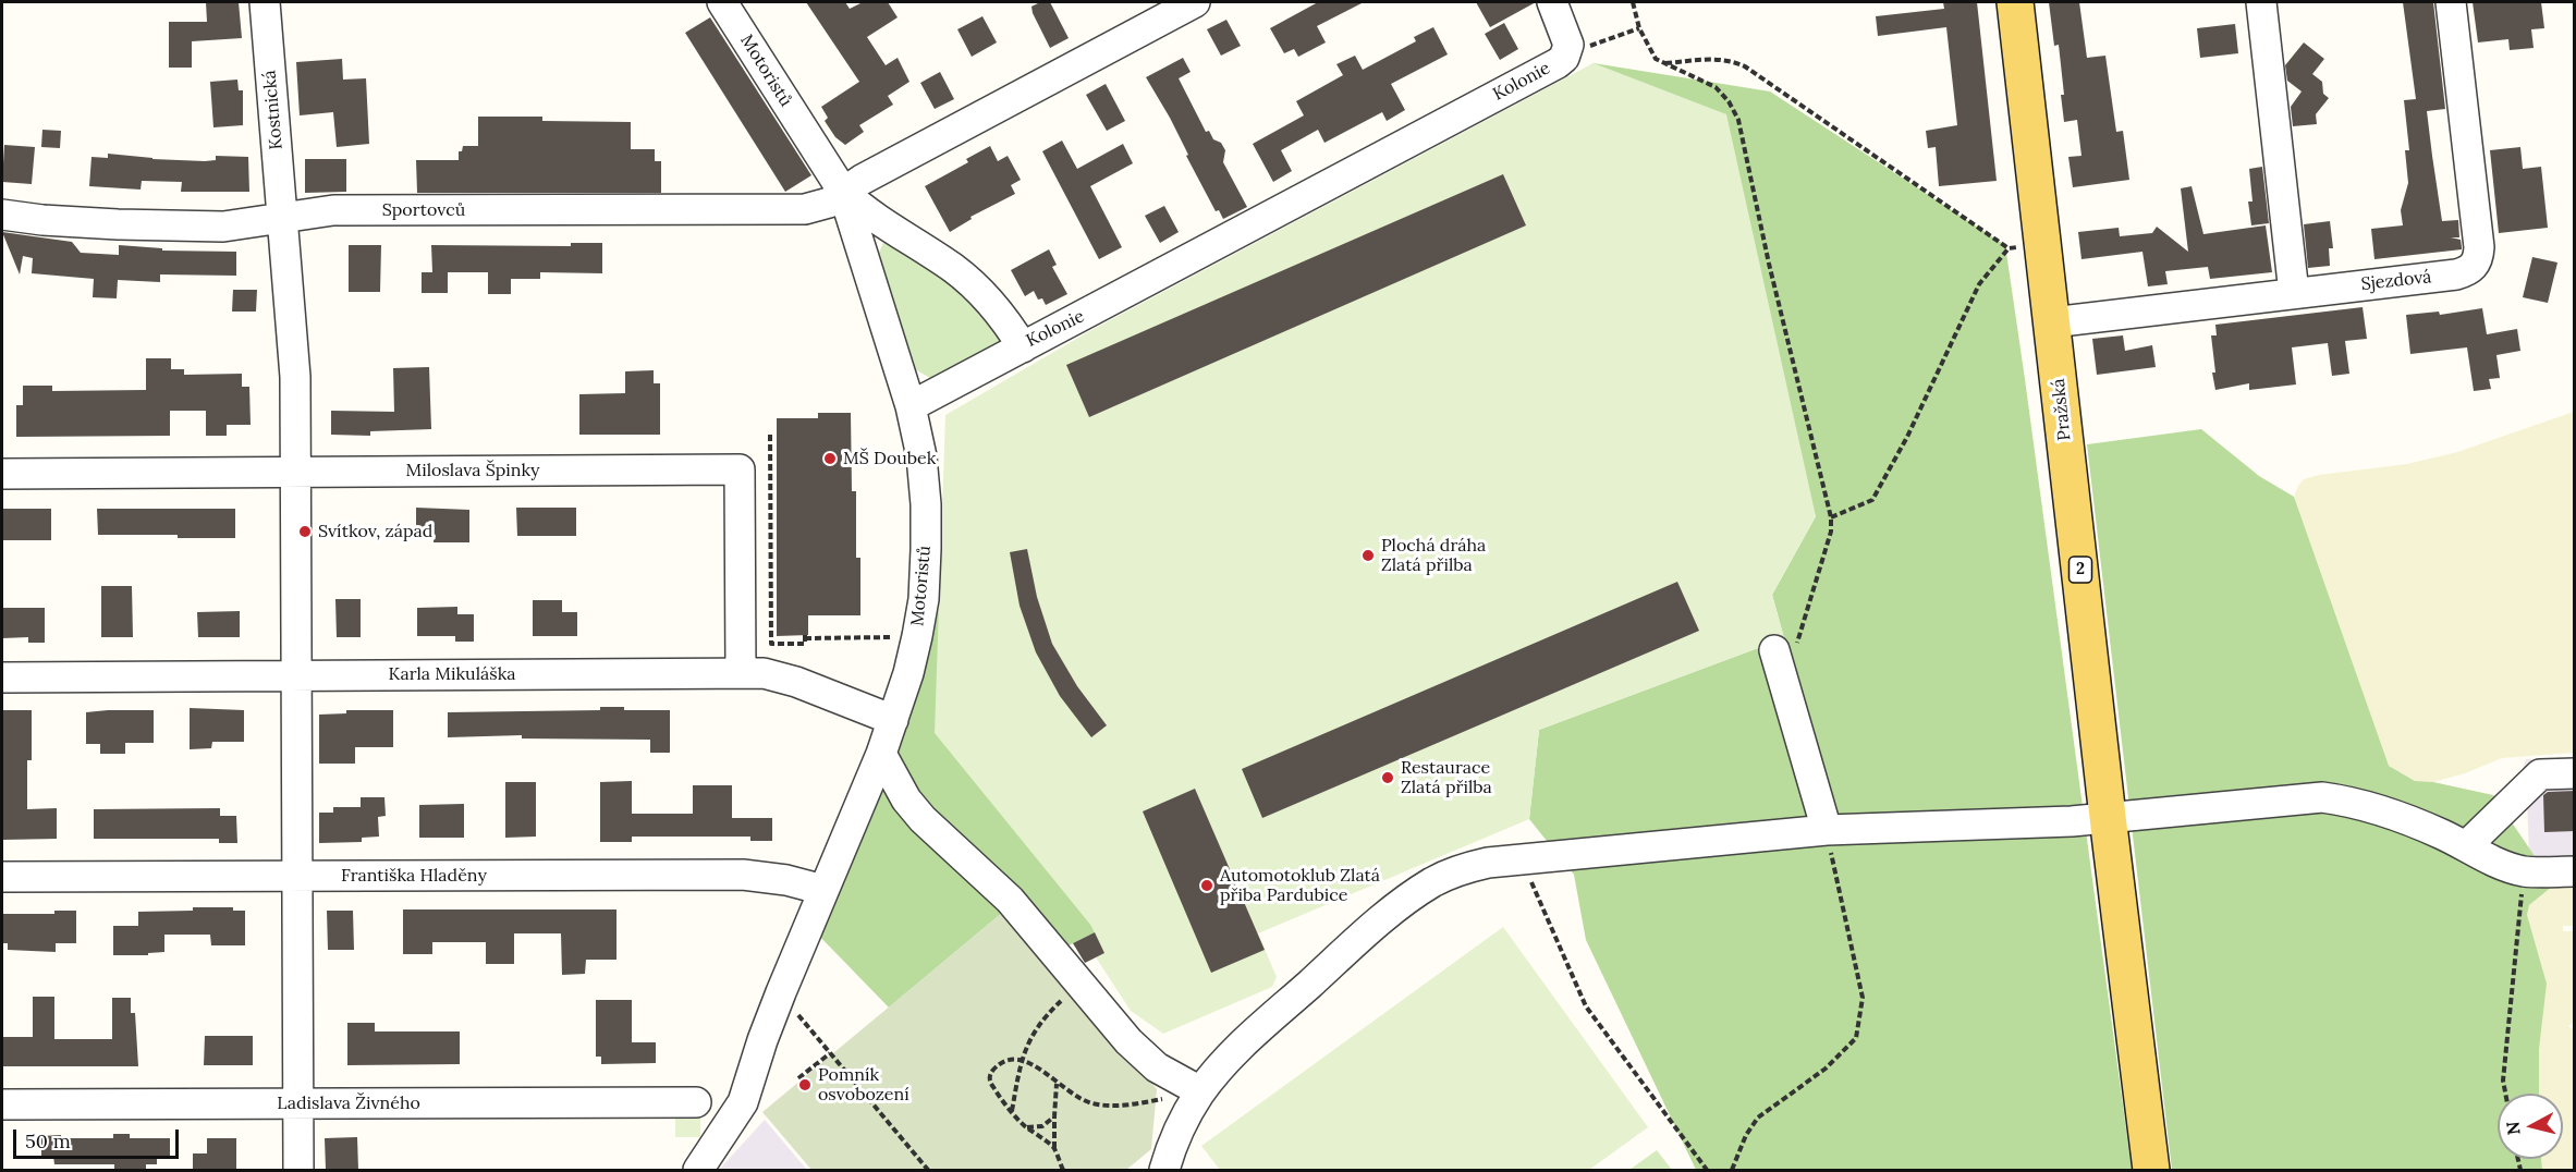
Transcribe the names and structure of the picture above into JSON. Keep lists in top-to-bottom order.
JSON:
{
  "streets": {
    "main road": ["Pražská", "2"],
    "street": [
      "Motoristů",
      "Kolonie",
      "Kostnická",
      "Sportovců",
      "Sjezdová",
      "Miloslava Špinky",
      "Karla Mikuláška",
      "Františka Hladěny",
      "Ladislava Živného"
    ]
  },
  "crossings": [
    ["Motoristů", "Kolonie"],
    ["Motoristů", "Sportovců"],
    ["Motoristů", "Karla Mikuláška"],
    ["Motoristů", "Františka Hladěny"],
    ["Kolonie", "Sportovců"],
    ["Kostnická", "Sportovců"],
    ["Kostnická", "Miloslava Špinky"],
    ["Kostnická", "Karla Mikuláška"],
    ["Kostnická", "Františka Hladěny"],
    ["Kostnická", "Ladislava Živného"],
    ["Sjezdová", "Pražská"],
    ["Pražská", "2"],
    ["Miloslava Špinky", "Karla Mikuláška"]
  ],
  "places": [
    "MŠ Doubek",
    "Svítkov, západ",
    "Plochá dráha Zlatá přilba",
    "Restaurace Zlatá přilba",
    "Automotoklub Zlatá přiba Pardubice",
    "Pomník osvobození"
  ],
  "scale_bar": "50 m",
  "north": "left"
}
